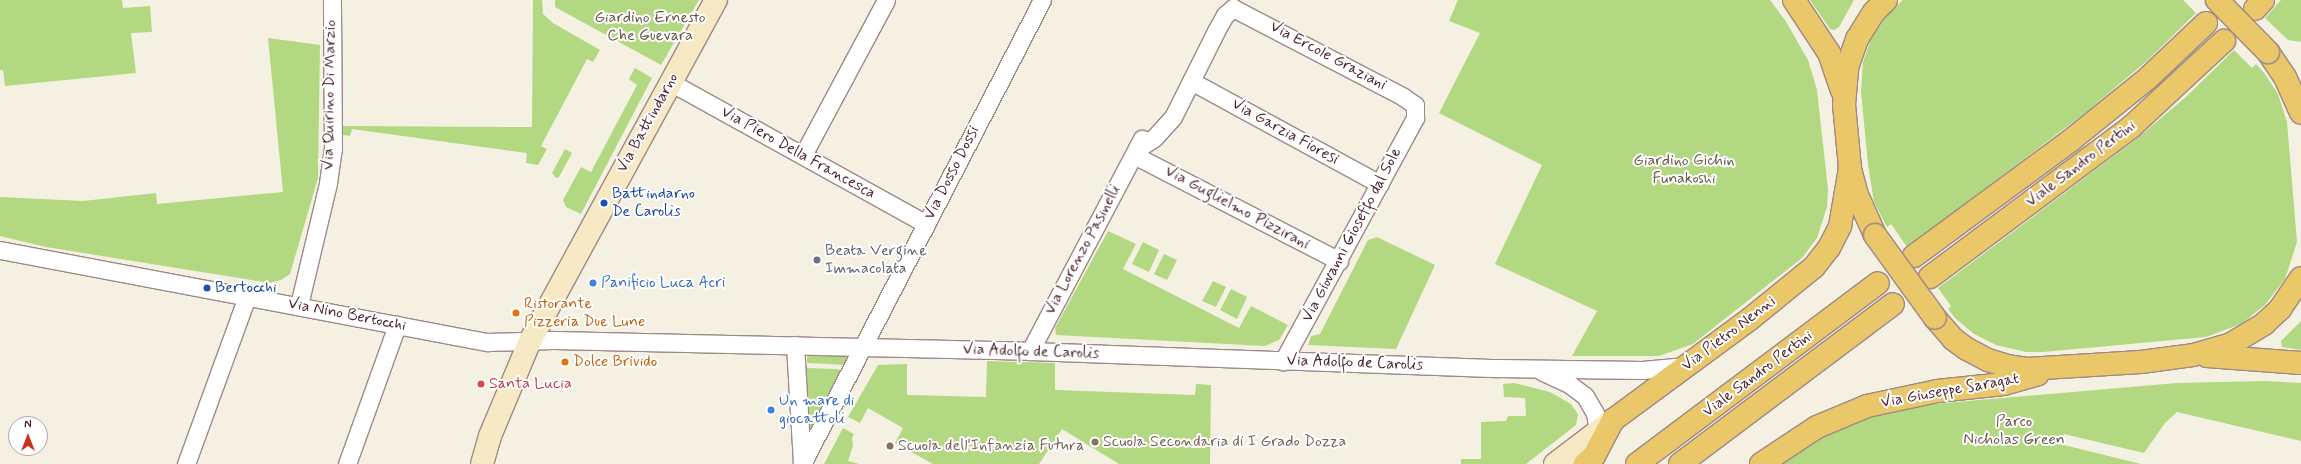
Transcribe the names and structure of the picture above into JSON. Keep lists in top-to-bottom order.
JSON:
{
  "streets": {
    "main road": ["Viale Sandro Pertini", "Via Pietro Nenni", "Via Giuseppe Saragat"],
    "street": [
      "Via Ercole Graziani",
      "Via Quirino Di Marzio",
      "Via Battindarno",
      "Via Garzia Fioresi",
      "Via Piero Della Francesca",
      "Via Dosso Dossi",
      "Via Guglielmo Pizzirani",
      "Via Giovanni Gioseffo dal Sole",
      "Via Lorenzo Pasinelli",
      "Via Nino Bertocchi",
      "Via Adolfo de Carolis"
    ]
  },
  "crossings": [
    ["Via Ercole Graziani", "Via Giovanni Gioseffo dal Sole"],
    ["Via Ercole Graziani", "Via Lorenzo Pasinelli"],
    ["Via Quirino Di Marzio", "Via Nino Bertocchi"],
    ["Via Battindarno", "Via Piero Della Francesca"],
    ["Via Battindarno", "Via Nino Bertocchi"],
    ["Via Battindarno", "Via Adolfo de Carolis"],
    ["Via Garzia Fioresi", "Via Giovanni Gioseffo dal Sole"],
    ["Via Garzia Fioresi", "Via Lorenzo Pasinelli"],
    ["Via Piero Della Francesca", "Via Dosso Dossi"],
    ["Via Dosso Dossi", "Via Adolfo de Carolis"],
    ["Via Guglielmo Pizzirani", "Via Giovanni Gioseffo dal Sole"],
    ["Via Guglielmo Pizzirani", "Via Lorenzo Pasinelli"],
    ["Via Giovanni Gioseffo dal Sole", "Via Adolfo de Carolis"],
    ["Via Lorenzo Pasinelli", "Via Adolfo de Carolis"],
    ["Via Nino Bertocchi", "Via Adolfo de Carolis"],
    ["Via Pietro Nenni", "Via Adolfo de Carolis"]
  ],
  "parks": ["Giardino Ernesto Che Guevara", "Giardino Gichin Funakoshi", "Parco Nicholas Green"],
  "places": [
    "Battindarno De Carolis",
    "Beata Vergine Immacolata",
    "Panificio Luca Acri",
    "Bertocchi",
    "Ristorante Pizzeria Due Lune",
    "Dolce Brivido",
    "Santa Lucia",
    "Un mare di giocattoli",
    "Scuola Secondaria di I Grado Dozza",
    "Scuola dell'Infanzia Futura"
  ],
  "north": "top"
}
